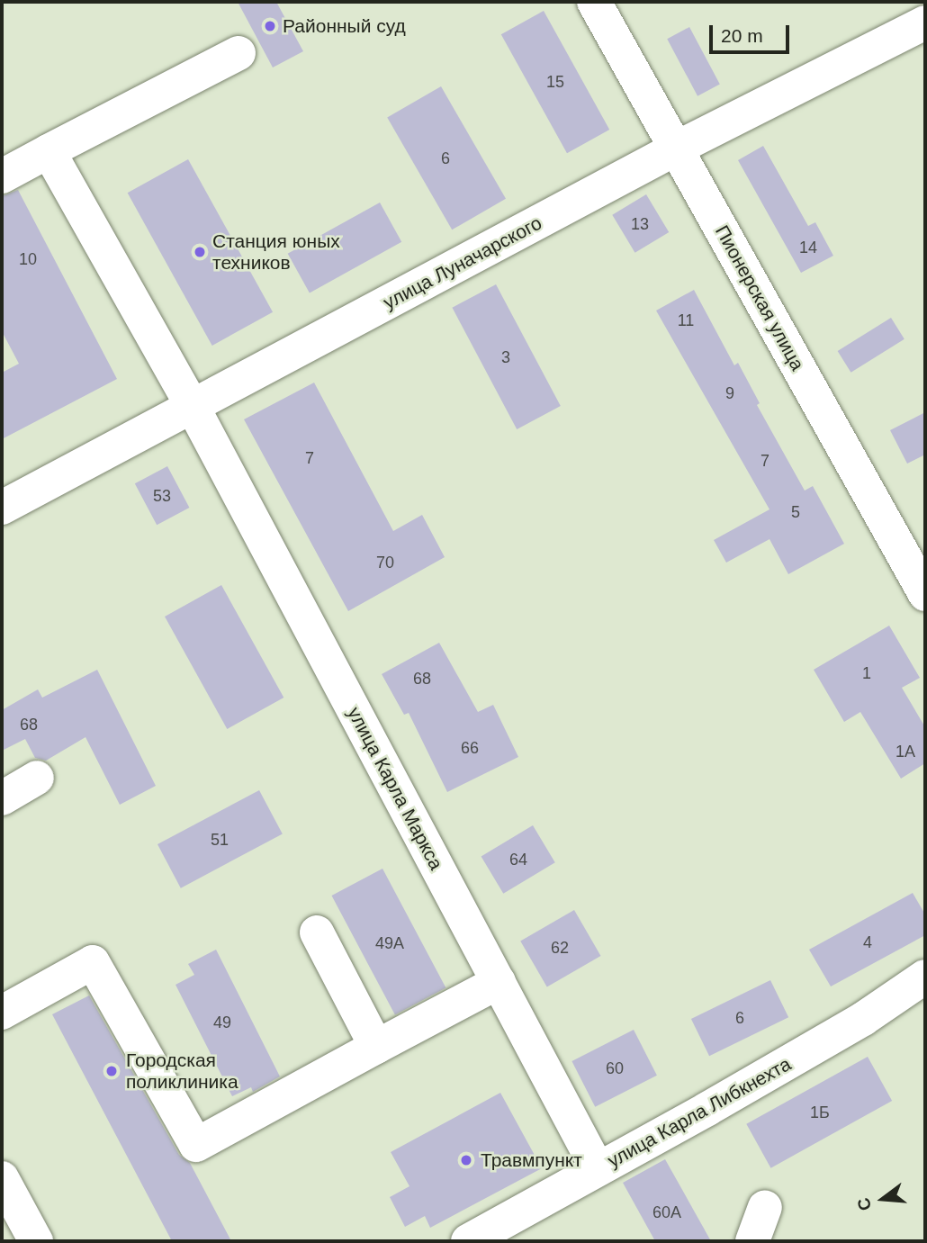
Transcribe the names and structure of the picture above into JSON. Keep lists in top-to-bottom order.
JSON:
{
  "streets": {
    "street": [
      "улица Луначарского",
      "Пионерская улица",
      "улица Карла Маркса",
      "улица Карла Либкнехта"
    ]
  },
  "crossings": [
    ["улица Луначарского", "Пионерская улица"],
    ["улица Луначарского", "улица Карла Маркса"],
    ["улица Карла Маркса", "улица Карла Либкнехта"]
  ],
  "places": [
    "Районный суд",
    "Станция юных техников",
    "Городская поликлиника",
    "Травмпункт"
  ],
  "house_numbers": [
    "15",
    "6",
    "13",
    "14",
    "10",
    "11",
    "3",
    "9",
    "7",
    "7",
    "53",
    "5",
    "70",
    "1",
    "68",
    "68",
    "66",
    "1А",
    "51",
    "64",
    "4",
    "49А",
    "62",
    "6",
    "49",
    "60",
    "1Б",
    "60А"
  ],
  "scale_bar": "20 m",
  "north": "left"
}
